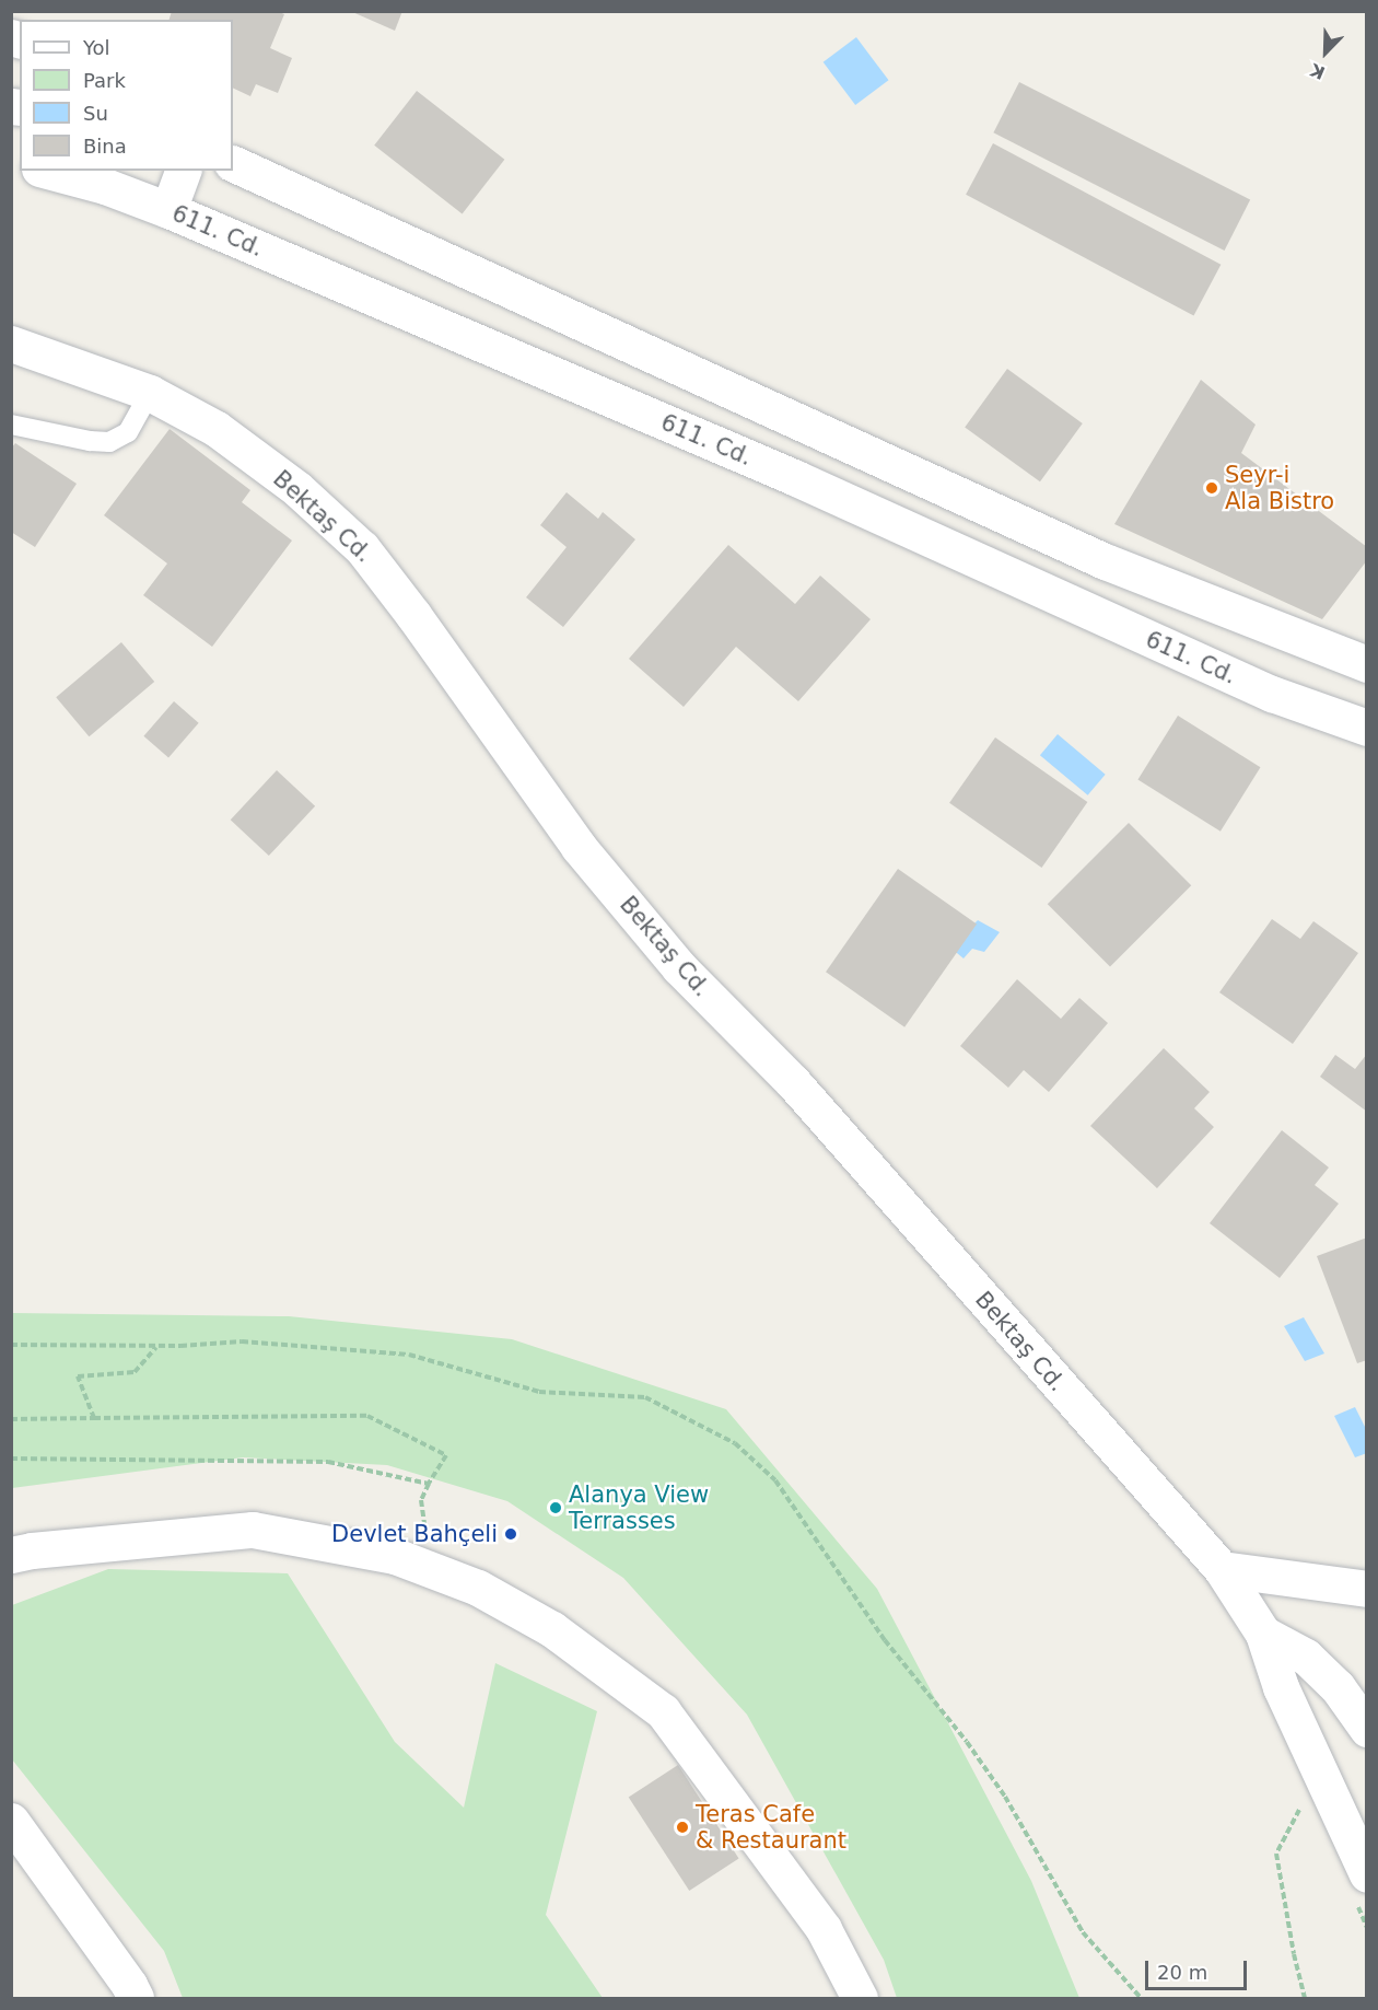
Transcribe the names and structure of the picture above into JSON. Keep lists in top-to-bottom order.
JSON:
{
  "streets": {
    "street": ["611. Cd.", "Bektaş Cd."]
  },
  "places": [
    "Seyr-i Ala Bistro",
    "Alanya View Terrasses",
    "Devlet Bahçeli",
    "Teras Cafe & Restaurant"
  ],
  "legend": [
    "Yol",
    "Park",
    "Su",
    "Bina"
  ],
  "scale_bar": "20 m",
  "north": "bottom left"
}
